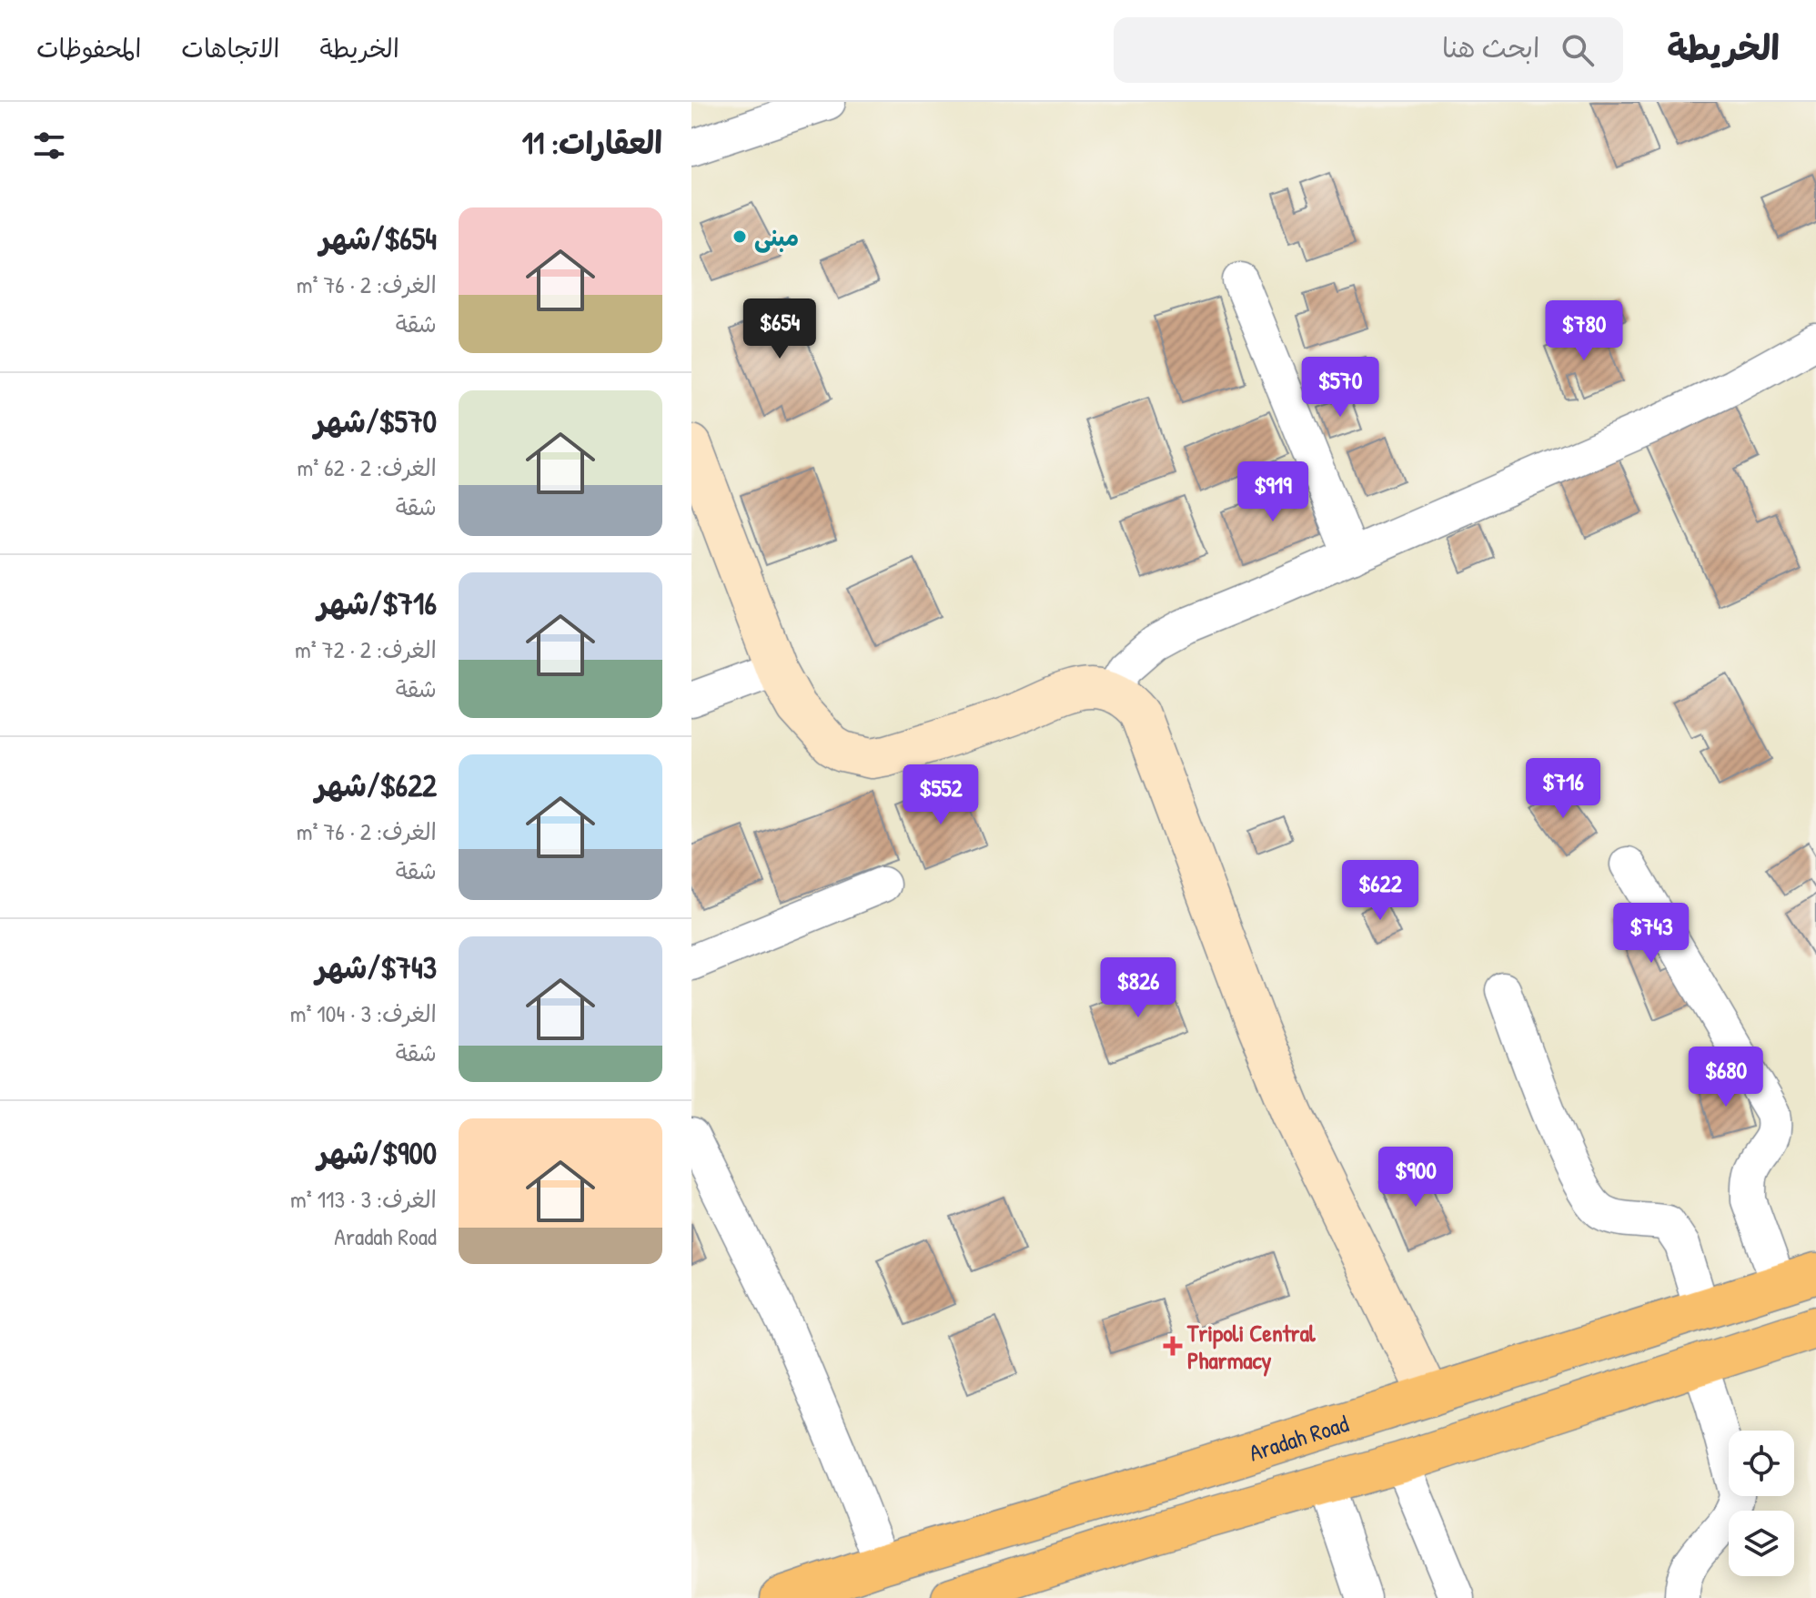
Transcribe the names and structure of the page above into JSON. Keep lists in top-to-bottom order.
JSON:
{
  "streets": {
    "main road": ["Aradah Road"]
  },
  "places": {
    "other": ["مبنى"],
    "health": ["Tripoli Central Pharmacy"]
  },
  "page": {
    "header": "الخريطة",
    "search": "ابحث هنا",
    "nav": ["الخريطة", "الاتجاهات", "المحفوظات"],
    "heading": "العقارات: 11",
    "list": [
      {
        "name": "$654/شهر",
        "note": "الغرف: 2 · 76 m² · شقة"
      },
      {
        "name": "$570/شهر",
        "note": "الغرف: 2 · 62 m² · شقة"
      },
      {
        "name": "$716/شهر",
        "note": "الغرف: 2 · 72 m² · شقة"
      },
      {
        "name": "$622/شهر",
        "note": "الغرف: 2 · 76 m² · شقة"
      },
      {
        "name": "$743/شهر",
        "note": "الغرف: 3 · 104 m² · شقة"
      },
      {
        "name": "$900/شهر",
        "note": "الغرف: 3 · 113 m² · Aradah Road"
      }
    ],
    "price": [
      "$654",
      "$780",
      "$570",
      "$919",
      "$716",
      "$552",
      "$622",
      "$743",
      "$826",
      "$680",
      "$900"
    ]
  }
}
